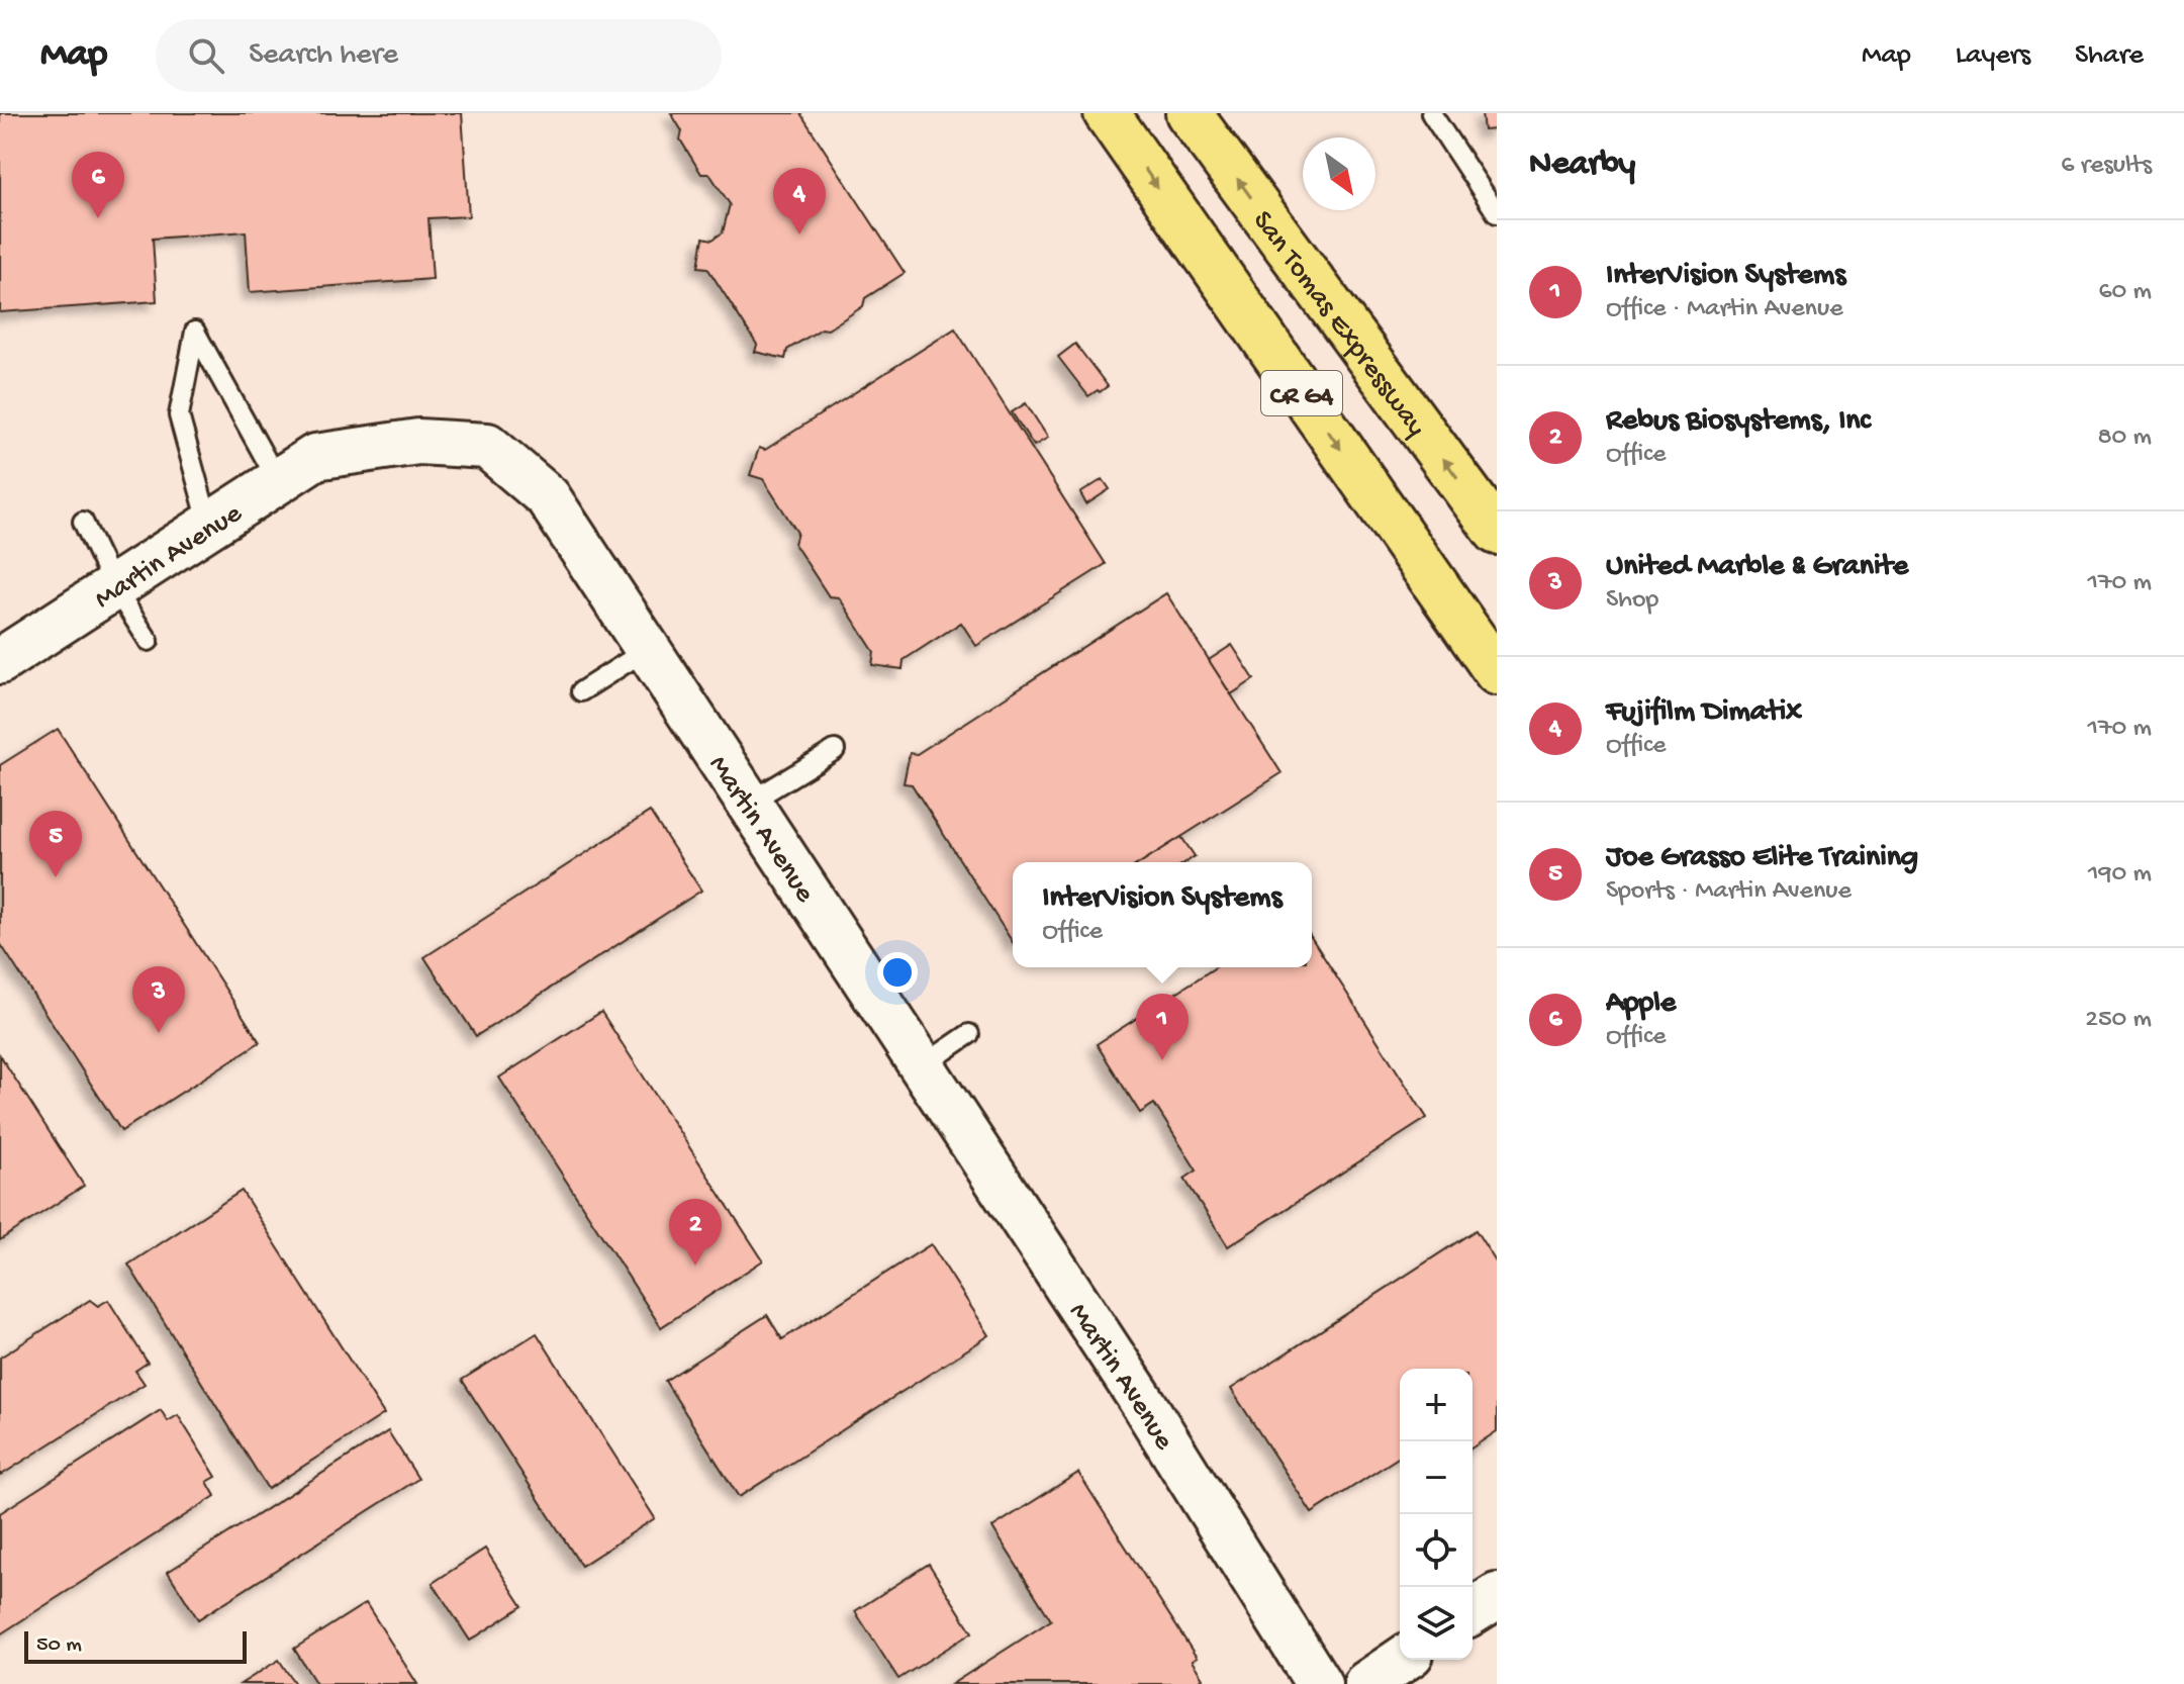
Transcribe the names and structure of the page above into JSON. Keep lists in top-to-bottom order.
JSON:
{
  "streets": {
    "highway": ["San Tomas Expressway", "CR G4"],
    "street": ["Martin Avenue"]
  },
  "scale_bar": "50 m",
  "north": "bottom right",
  "page": {
    "header": "Map",
    "search": "Search here",
    "nav": ["Map", "Layers", "Share"],
    "heading": ["Nearby", "6 results"],
    "pins": [
      "6",
      "4",
      "5",
      "3",
      "1",
      "2"
    ],
    "list": [
      {
        "mark": "1",
        "name": "InterVision Systems",
        "note": "Office · Martin Avenue",
        "value": "60 m"
      },
      {
        "mark": "2",
        "name": "Rebus Biosystems, Inc",
        "note": "Office",
        "value": "80 m"
      },
      {
        "mark": "3",
        "name": "United Marble & Granite",
        "note": "Shop",
        "value": "170 m"
      },
      {
        "mark": "4",
        "name": "Fujifilm Dimatix",
        "note": "Office",
        "value": "170 m"
      },
      {
        "mark": "5",
        "name": "Joe Grasso Elite Training",
        "note": "Sports · Martin Avenue",
        "value": "190 m"
      },
      {
        "mark": "6",
        "name": "Apple",
        "note": "Office",
        "value": "250 m"
      }
    ],
    "popup": ["InterVision Systems", "Office"],
    "map_buttons": ["+", "−"],
    "scale": "50 m"
  }
}
